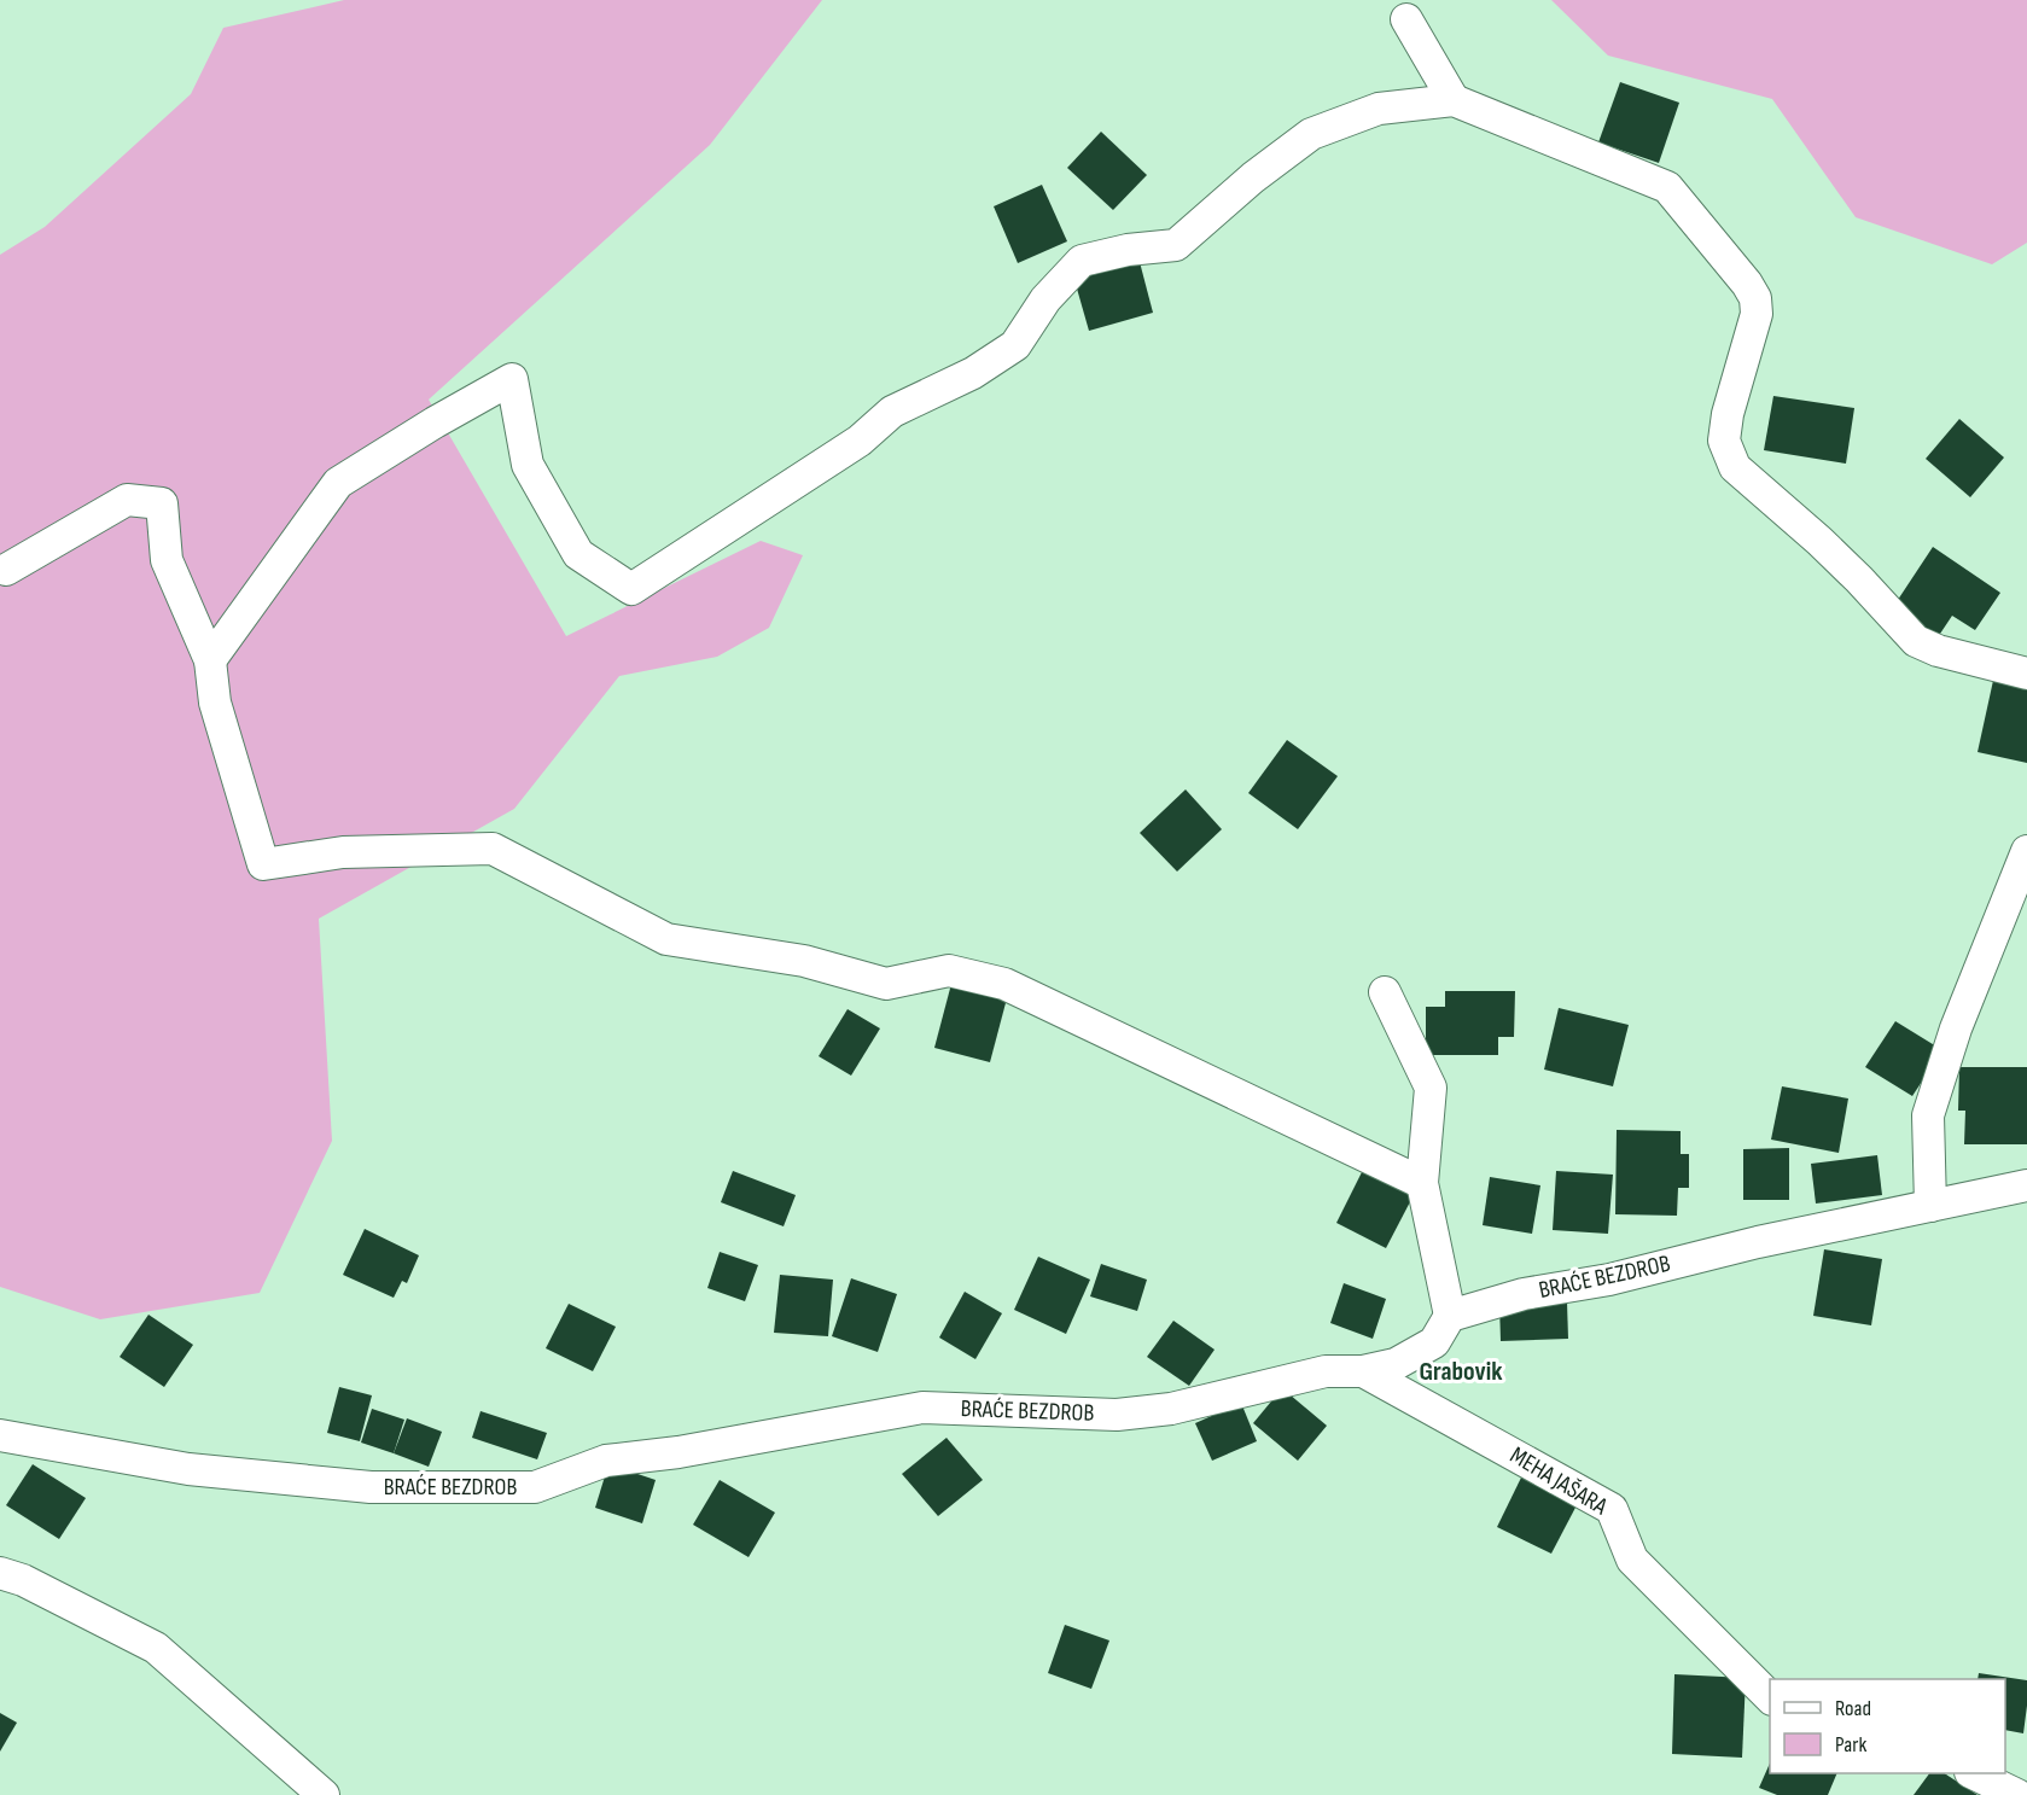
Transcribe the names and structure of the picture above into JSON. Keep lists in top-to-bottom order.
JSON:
{
  "streets": {
    "street": ["BRAĆE BEZDROB", "MEHA JAŠARA"]
  },
  "crossings": [
    ["BRAĆE BEZDROB", "MEHA JAŠARA"]
  ],
  "districts": ["Grabovik"],
  "legend": ["Road", "Park"]
}
